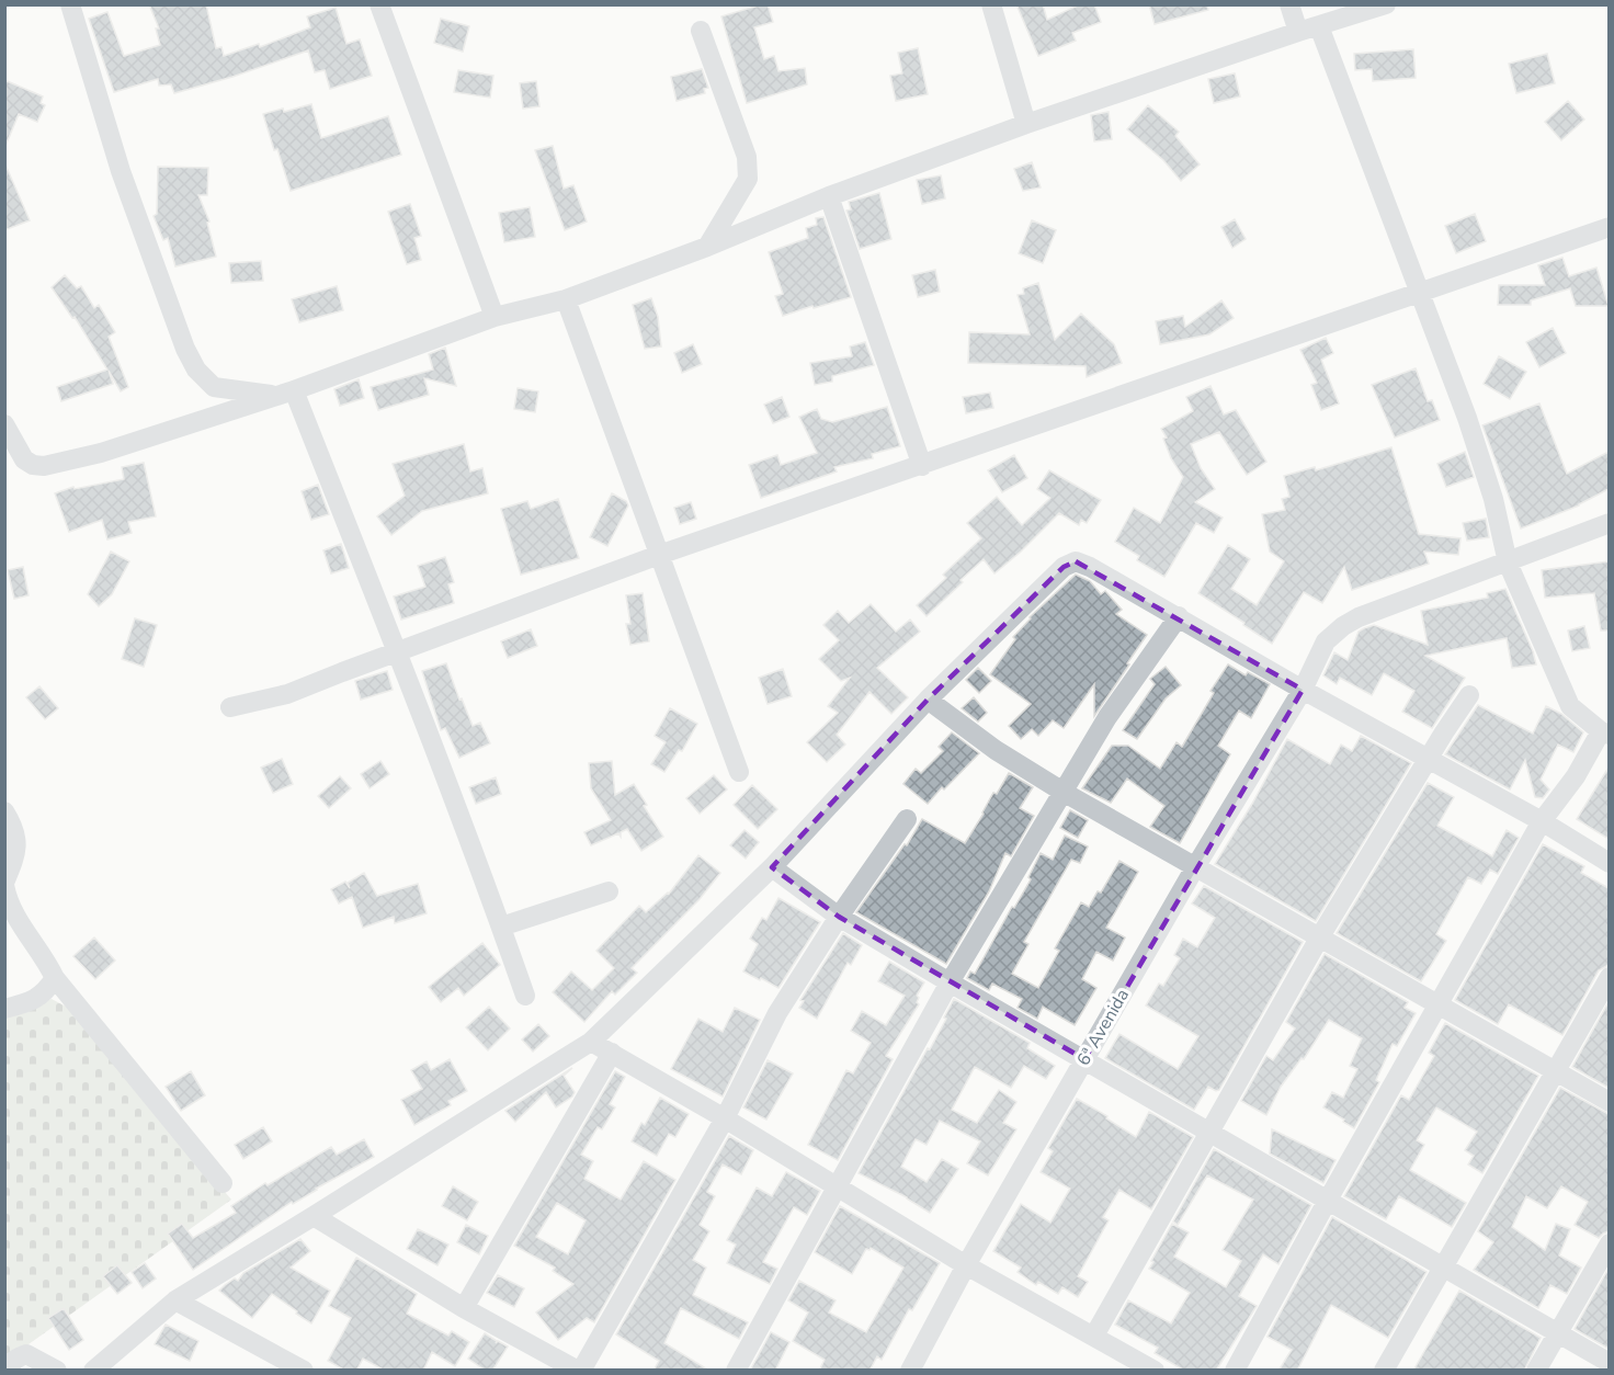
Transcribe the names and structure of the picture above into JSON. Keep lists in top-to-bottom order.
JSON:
{
  "streets": {
    "street": ["6ª Avenida"]
  }
}
